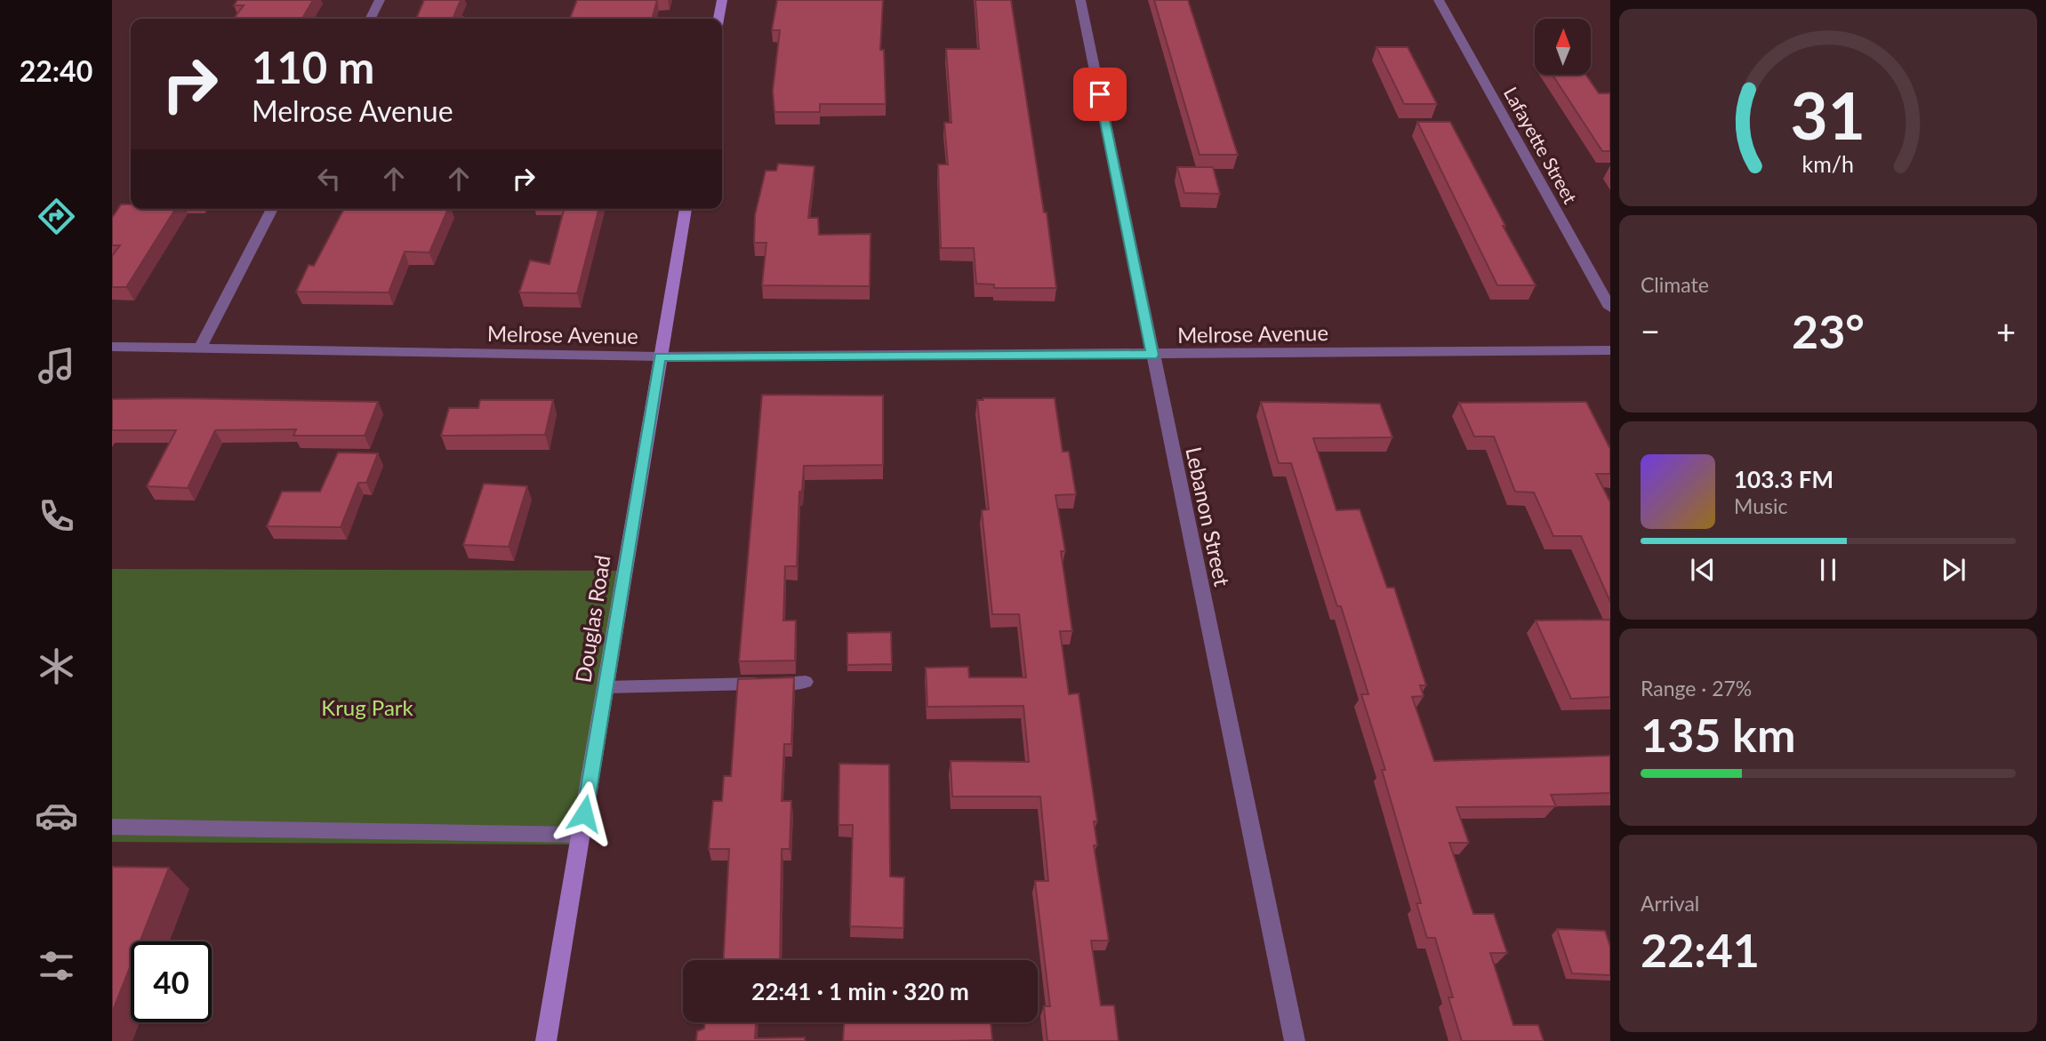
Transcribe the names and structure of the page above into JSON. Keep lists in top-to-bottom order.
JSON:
{
  "streets": {
    "street": [
      "Lafayette Street",
      "Melrose Avenue",
      "Lebanon Street",
      "Douglas Road"
    ]
  },
  "crossings": [
    ["Melrose Avenue", "Lebanon Street"],
    ["Melrose Avenue", "Douglas Road"]
  ],
  "parks": ["Krug Park"],
  "north": "top",
  "page": {
    "tabs": "22:40",
    "turn": ["110 m", "Melrose Avenue"],
    "tile": [
      "Climate",
      ["Range · 27%", "135 km"],
      ["Arrival", "22:41"]
    ],
    "heat": ["−", "23°", "+"],
    "song": ["103.3 FM", "Music"],
    "limit": "40",
    "trip": "22:41 · 1 min · 320 m",
    "gauge": ["31", "km/h"]
  }
}
